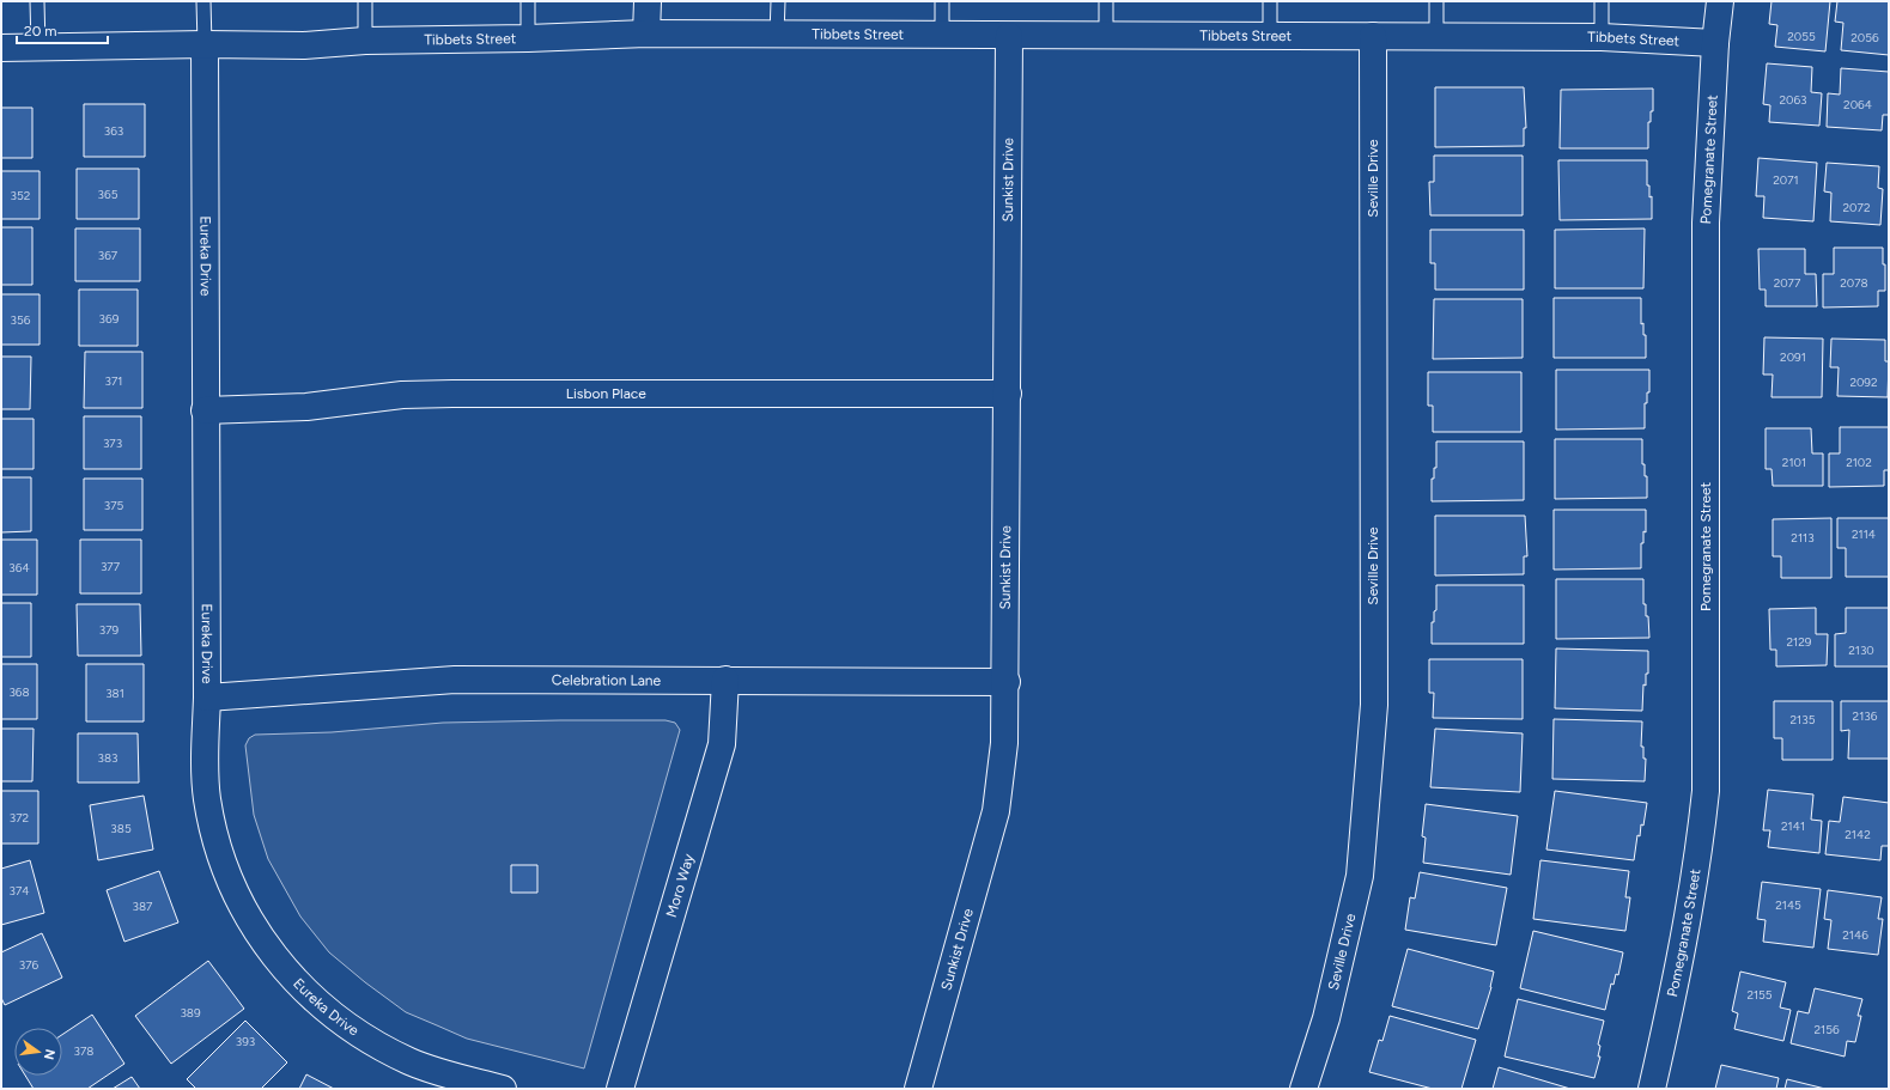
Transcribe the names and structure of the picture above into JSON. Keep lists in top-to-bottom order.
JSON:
{
  "streets": {
    "street": [
      "Tibbets Street",
      "Pomegranate Street",
      "Seville Drive",
      "Sunkist Drive",
      "Eureka Drive",
      "Lisbon Place",
      "Celebration Lane",
      "Moro Way"
    ]
  },
  "crossings": [
    ["Tibbets Street", "Pomegranate Street"],
    ["Tibbets Street", "Seville Drive"],
    ["Tibbets Street", "Sunkist Drive"],
    ["Tibbets Street", "Eureka Drive"],
    ["Sunkist Drive", "Lisbon Place"],
    ["Sunkist Drive", "Celebration Lane"],
    ["Eureka Drive", "Lisbon Place"],
    ["Eureka Drive", "Celebration Lane"],
    ["Celebration Lane", "Moro Way"]
  ],
  "house_numbers": [
    "2055",
    "2056",
    "2063",
    "2064",
    "363",
    "2071",
    "365",
    "352",
    "2072",
    "367",
    "2077",
    "2078",
    "369",
    "356",
    "2091",
    "371",
    "2092",
    "373",
    "2101",
    "2102",
    "375",
    "2114",
    "2113",
    "377",
    "364",
    "379",
    "2129",
    "2130",
    "368",
    "381",
    "2136",
    "2135",
    "383",
    "372",
    "2141",
    "385",
    "2142",
    "374",
    "2145",
    "387",
    "2146",
    "376",
    "2155",
    "389",
    "2156",
    "393",
    "378"
  ],
  "scale_bar": "20 m",
  "north": "right"
}
